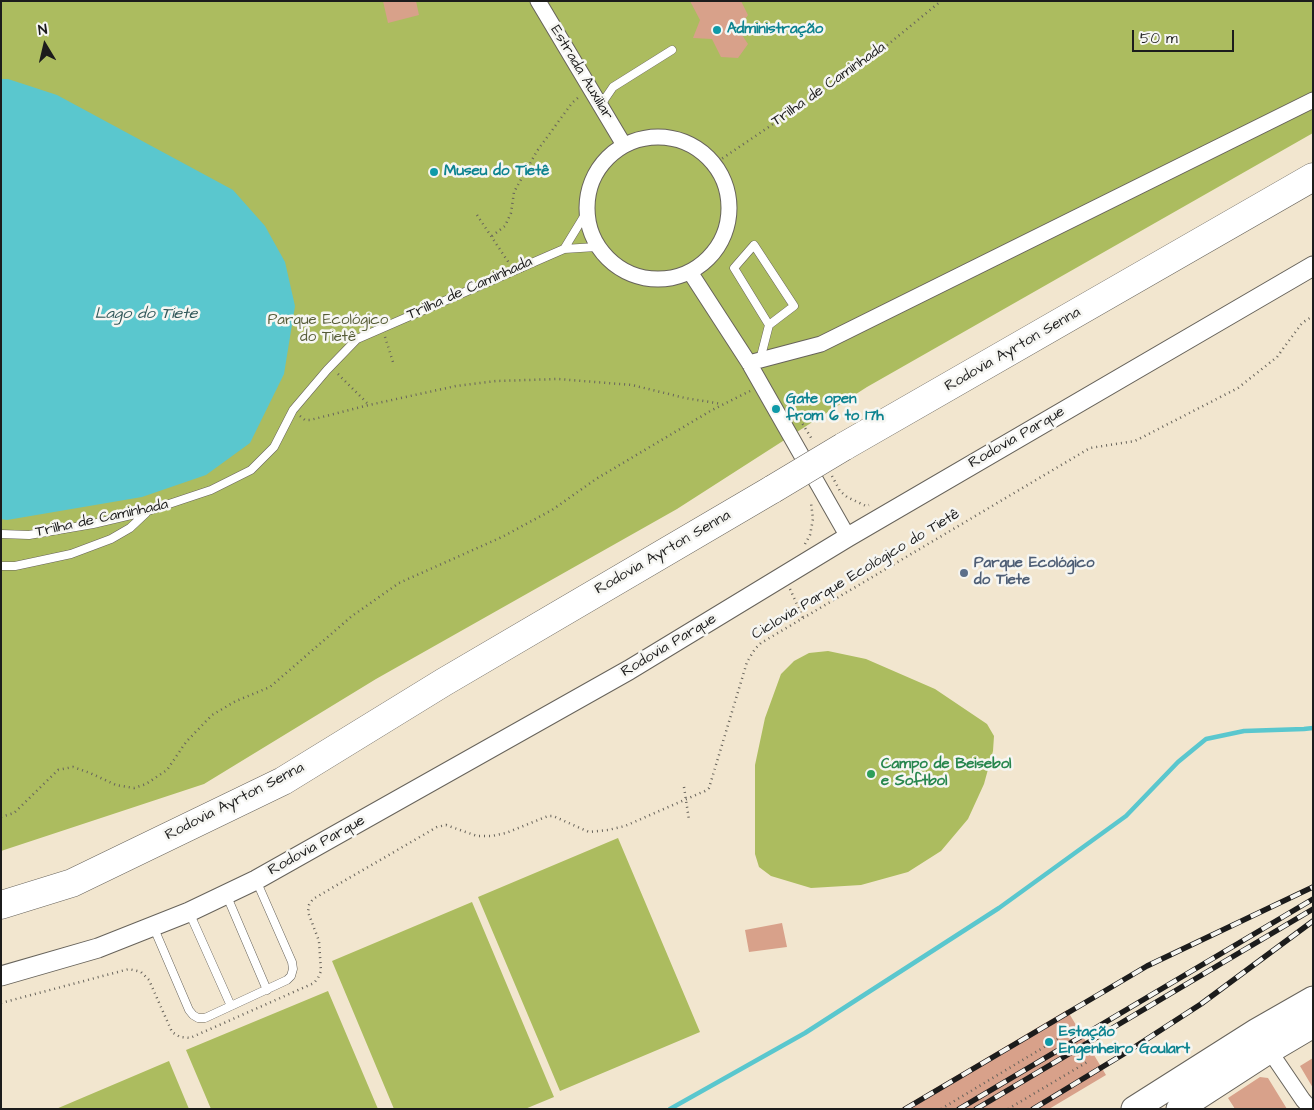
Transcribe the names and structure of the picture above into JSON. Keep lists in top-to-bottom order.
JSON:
{
  "streets": {
    "highway": ["Rodovia Ayrton Senna"],
    "street": ["Estrada Auxiliar", "Rodovia Parque"],
    "lane": ["Trilha de Caminhada"],
    "path": ["Ciclovia Parque Ecológico do Tietê"]
  },
  "crossings": [
    ["Estrada Auxiliar", "Trilha de Caminhada"]
  ],
  "water": ["Lago do Tiete"],
  "parks": ["Parque Ecológico do Tietê"],
  "places": [
    "Administração",
    "Museu do Tietê",
    "Gate open from 6 to 17h",
    "Parque Ecológico do Tiete",
    "Campo de Beisebol e Softbol",
    "Estação Engenheiro Goulart"
  ],
  "scale_bar": "50 m",
  "north": "top"
}
